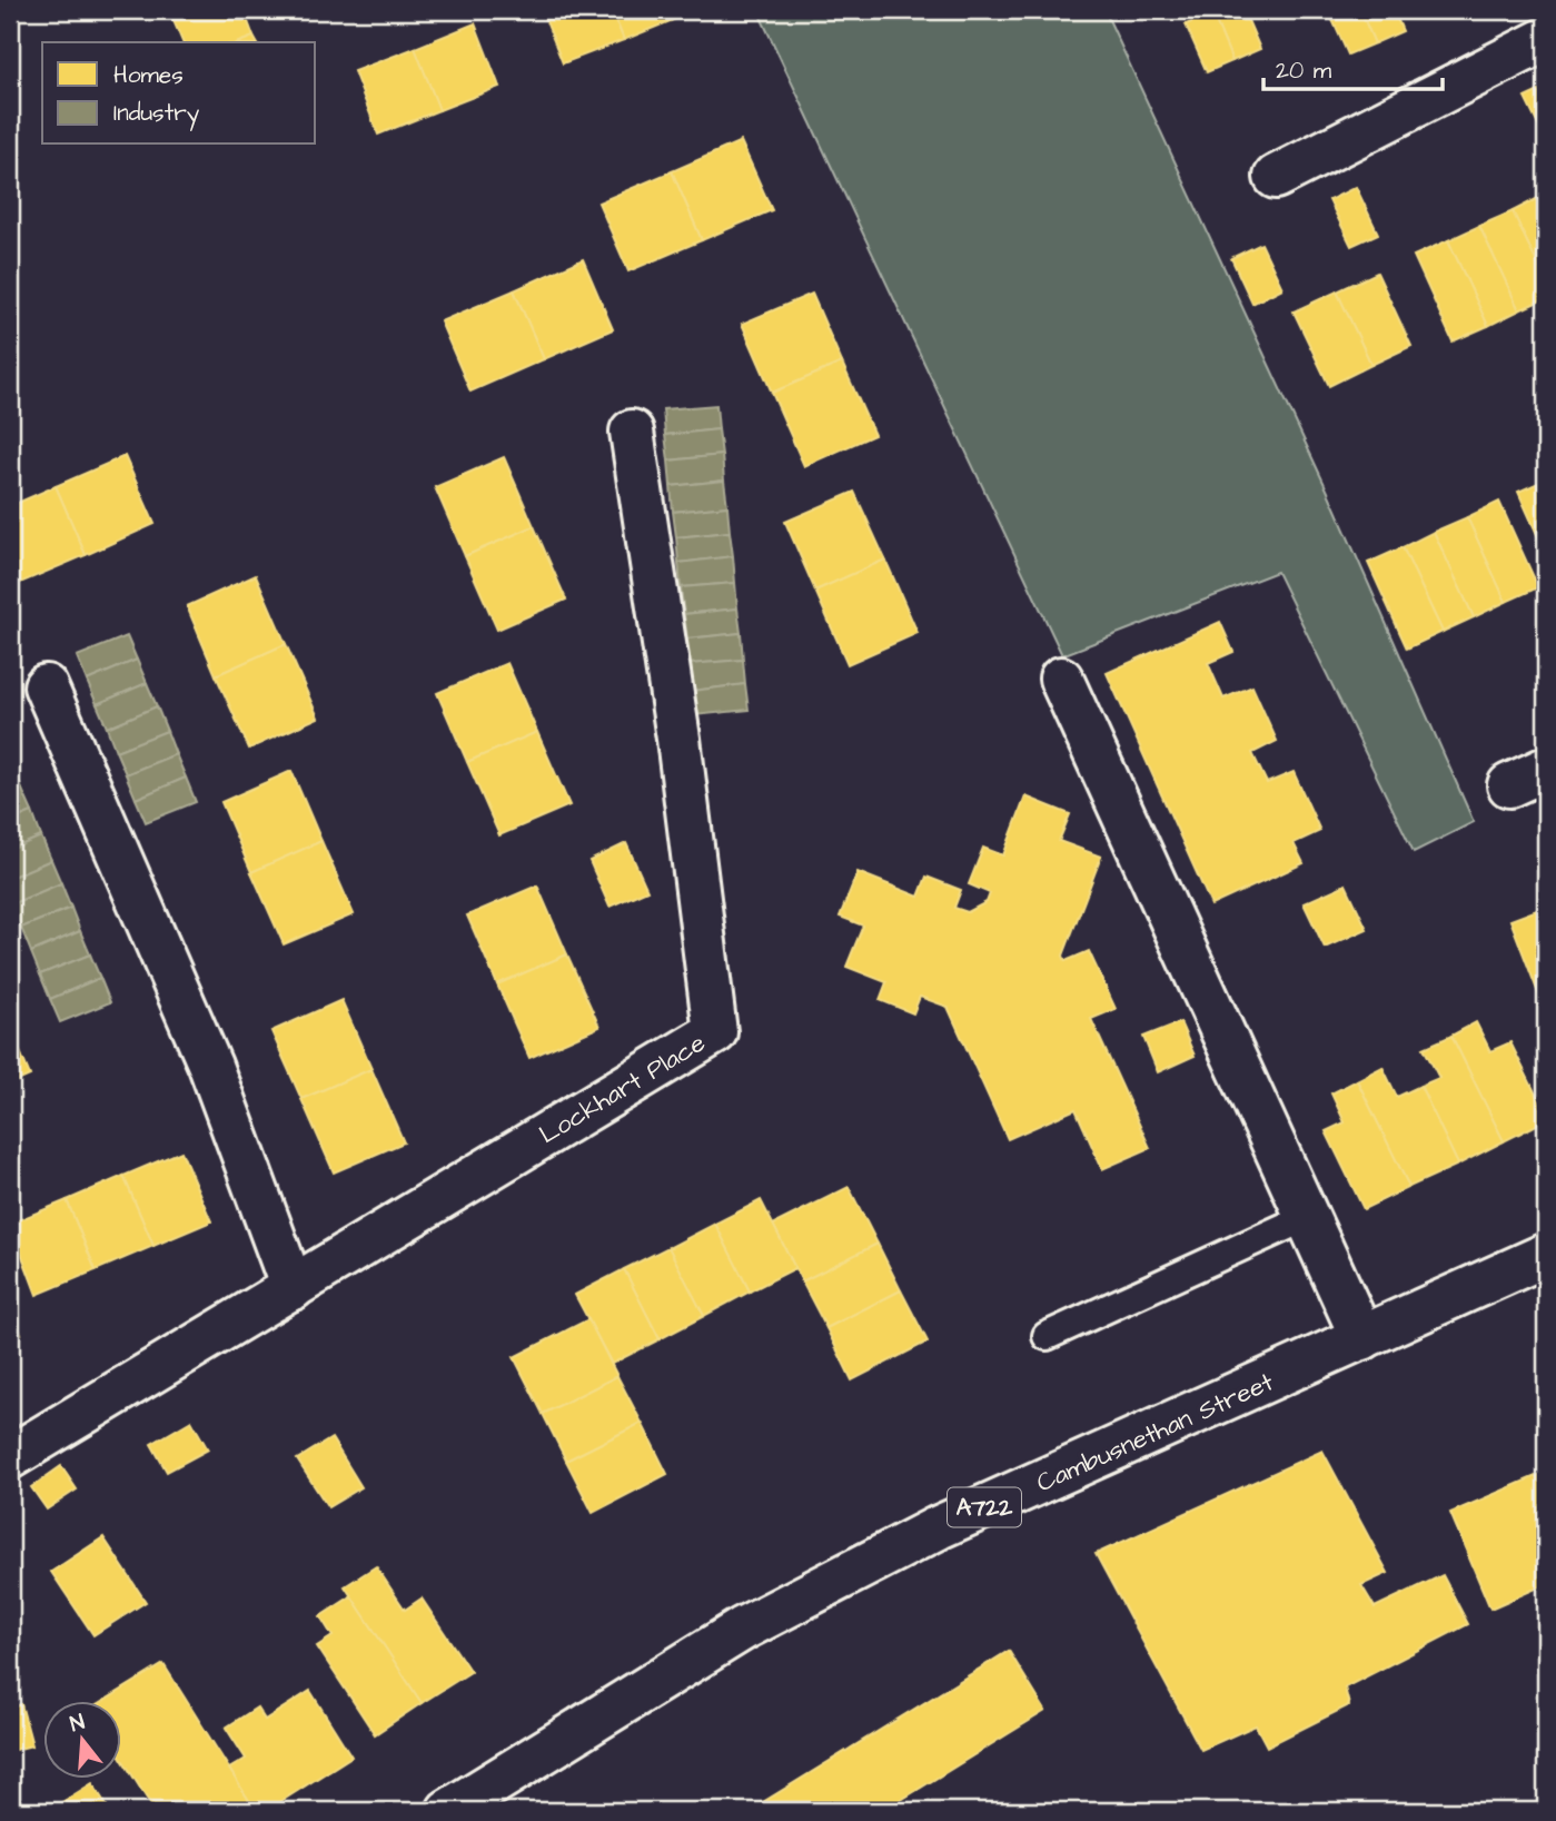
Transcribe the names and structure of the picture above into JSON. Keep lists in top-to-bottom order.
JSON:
{
  "streets": {
    "street": ["Lockhart Place", "Cambusnethan Street", "A722"]
  },
  "legend": ["Homes", "Industry"],
  "scale_bar": "20 m",
  "north": "top"
}
